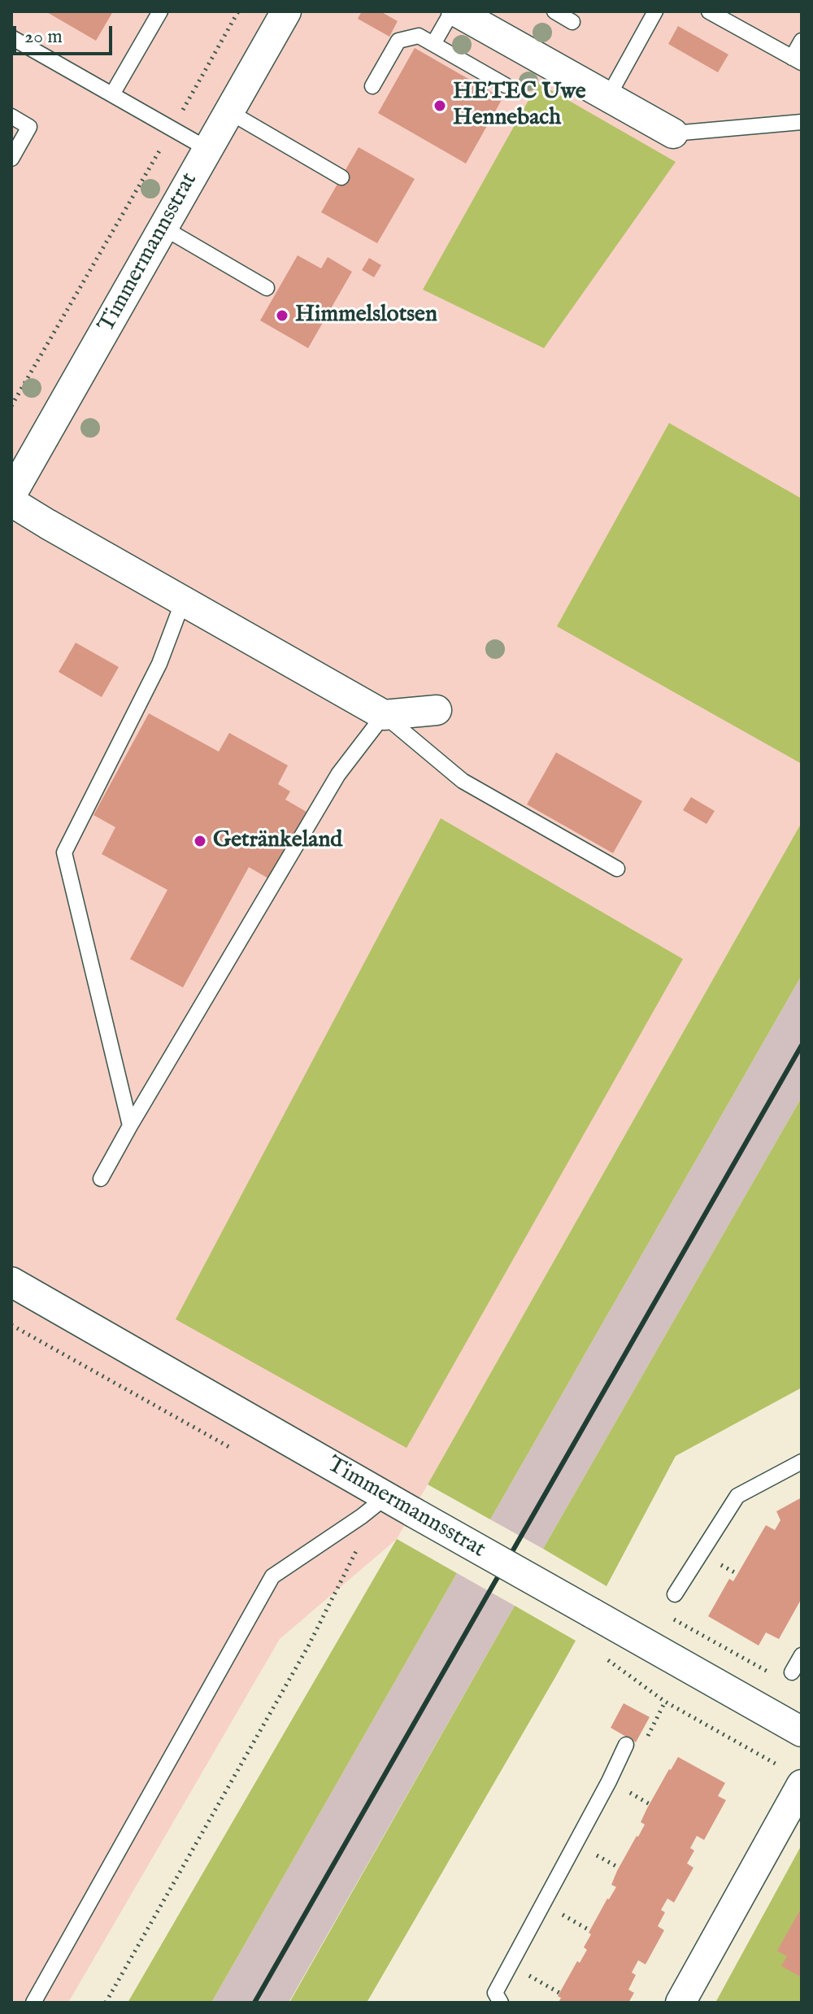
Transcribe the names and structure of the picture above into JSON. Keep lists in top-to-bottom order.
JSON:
{
  "streets": {
    "street": ["Timmermannsstrat"]
  },
  "places": ["HETEC Uwe Hennebach", "Himmelslotsen", "Getränkeland"],
  "scale_bar": "20 m"
}
